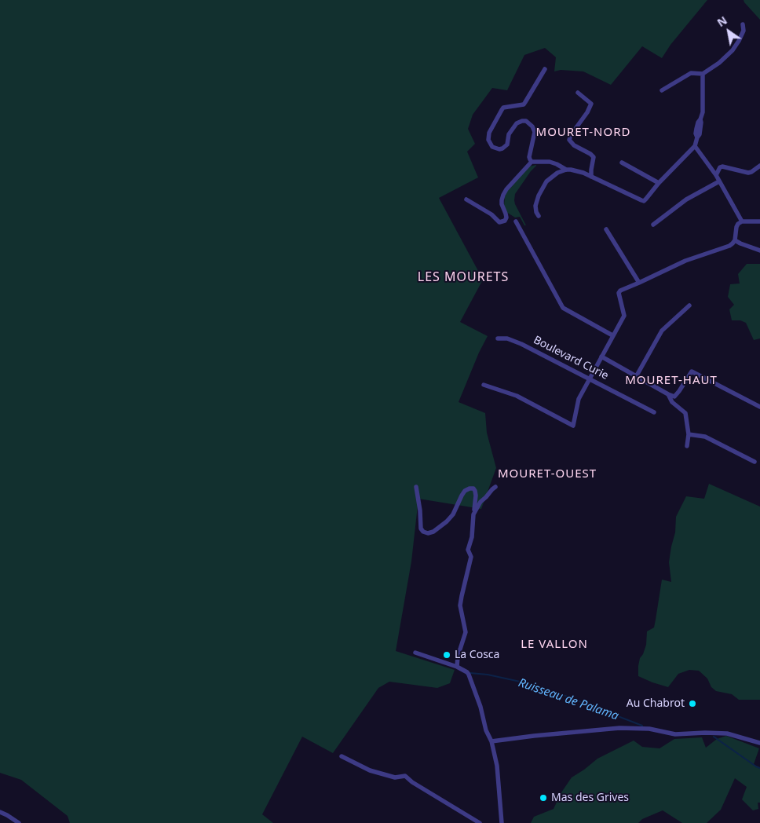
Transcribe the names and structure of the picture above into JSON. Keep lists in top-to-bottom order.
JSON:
{
  "streets": {
    "street": ["Boulevard Curie"]
  },
  "districts": [
    "MOURET-NORD",
    "LES MOURETS",
    "MOURET-HAUT",
    "MOURET-OUEST",
    "LE VALLON"
  ],
  "water": ["Ruisseau de Palama"],
  "places": ["La Cosca", "Au Chabrot", "Mas des Grives"],
  "north": "top left"
}
